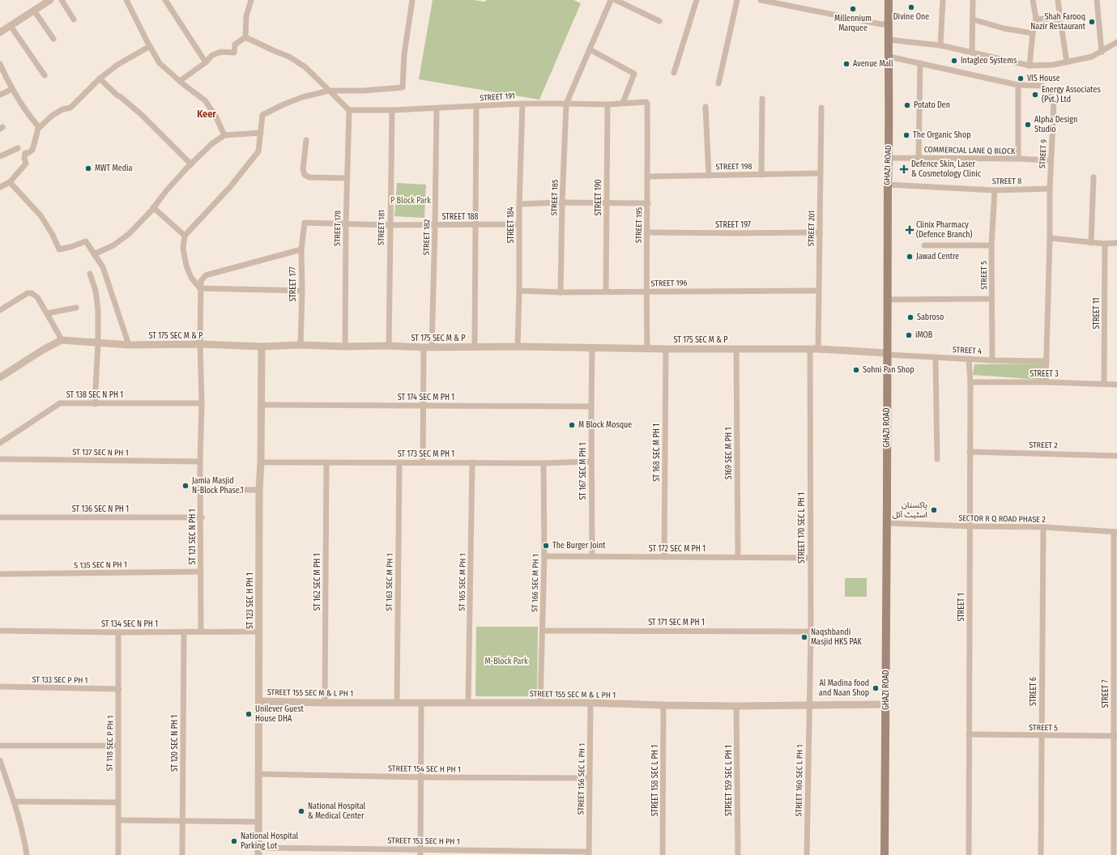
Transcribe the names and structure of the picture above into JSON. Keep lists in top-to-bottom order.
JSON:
{
  "streets": {
    "main road": ["GHAZI ROAD"],
    "street": [
      "STREET 191",
      "COMMERCIAL LANE Q BLOCK",
      "STREET 9",
      "STREET 198",
      "STREET 8",
      "STREET 185",
      "STREET 190",
      "STREET 188",
      "STREET 184",
      "STREET 195",
      "STREET 197",
      "STREET 181",
      "STREET 178",
      "STREET 201",
      "STREET 182",
      "STREET 5",
      "STREET 196",
      "STREET 177",
      "STREET 11",
      "ST 175 SEC M & P",
      "STREET 4",
      "STREET 3",
      "ST 138 SEC N PH 1",
      "ST 174 SEC M PH 1",
      "STREET 2",
      "ST 137 SEC N PH 1",
      "ST 168 SEC M PH 1",
      "S169 SEC M PH 1",
      "ST 173 SEC M PH 1",
      "ST 167 SEC M PH 1",
      "ST 136 SEC N PH 1",
      "SECTOR R Q ROAD PHASE 2",
      "STREET 170 SEC L PH 1",
      "ST 121 SEC N PH 1",
      "ST 172 SEC M PH 1",
      "S 135 SEC N PH 1",
      "ST 162 SEC M PH 1",
      "ST 163 SEC M PH 1",
      "ST 165 SEC M PH 1",
      "ST 166 SEC M PH 1",
      "ST 123 SEC H PH 1",
      "STREET 1",
      "ST 171 SEC M PH 1",
      "ST 134 SEC N PH 1",
      "ST 133 SEC P PH 1",
      "STREET 6",
      "STREET 155 SEC M & L PH 1",
      "STREET 7",
      "ST 118 SEC P PH 1",
      "ST 120 SEC N PH 1",
      "STREET 154 SEC H PH 1",
      "STREET 156 SEC L PH 1",
      "STREET 158 SEC L PH 1",
      "STREET 159 SEC L PH 1",
      "STREET 160 SEC L PH 1",
      "STREET 153 SEC H PH 1"
    ]
  },
  "crossings": [
    ["STREET 191", "STREET 185"],
    ["STREET 191", "STREET 190"],
    ["STREET 191", "STREET 184"],
    ["STREET 191", "STREET 195"],
    ["STREET 191", "STREET 181"],
    ["STREET 191", "STREET 178"],
    ["STREET 191", "STREET 182"],
    ["COMMERCIAL LANE Q BLOCK", "STREET 9"],
    ["COMMERCIAL LANE Q BLOCK", "GHAZI ROAD"],
    ["STREET 9", "GHAZI ROAD"],
    ["STREET 9", "STREET 8"],
    ["STREET 9", "STREET 4"],
    ["STREET 9", "STREET 3"],
    ["GHAZI ROAD", "STREET 8"],
    ["GHAZI ROAD", "ST 175 SEC M & P"],
    ["GHAZI ROAD", "STREET 4"],
    ["GHAZI ROAD", "SECTOR R Q ROAD PHASE 2"],
    ["GHAZI ROAD", "STREET 155 SEC M & L PH 1"],
    ["STREET 198", "STREET 195"],
    ["STREET 198", "STREET 201"],
    ["STREET 8", "STREET 5"],
    ["STREET 185", "STREET 196"],
    ["STREET 190", "STREET 196"],
    ["STREET 188", "STREET 184"],
    ["STREET 188", "STREET 181"],
    ["STREET 188", "STREET 178"],
    ["STREET 188", "STREET 182"],
    ["STREET 188", "STREET 177"],
    ["STREET 184", "STREET 196"],
    ["STREET 184", "ST 175 SEC M & P"],
    ["STREET 195", "STREET 197"],
    ["STREET 195", "STREET 196"],
    ["STREET 195", "ST 175 SEC M & P"],
    ["STREET 197", "STREET 201"],
    ["STREET 181", "ST 175 SEC M & P"],
    ["STREET 178", "ST 175 SEC M & P"],
    ["STREET 201", "STREET 196"],
    ["STREET 201", "ST 175 SEC M & P"],
    ["STREET 182", "ST 175 SEC M & P"],
    ["STREET 5", "STREET 4"],
    ["STREET 5", "STREET 1"],
    ["STREET 5", "STREET 6"],
    ["STREET 5", "STREET 7"],
    ["STREET 177", "ST 175 SEC M & P"],
    ["STREET 11", "STREET 3"],
    ["ST 175 SEC M & P", "STREET 4"],
    ["ST 175 SEC M & P", "ST 168 SEC M PH 1"],
    ["ST 175 SEC M & P", "S169 SEC M PH 1"],
    ["ST 175 SEC M & P", "ST 167 SEC M PH 1"],
    ["ST 175 SEC M & P", "STREET 170 SEC L PH 1"],
    ["ST 175 SEC M & P", "ST 121 SEC N PH 1"],
    ["ST 175 SEC M & P", "ST 123 SEC H PH 1"],
    ["STREET 4", "STREET 1"],
    ["STREET 3", "STREET 1"],
    ["ST 138 SEC N PH 1", "ST 121 SEC N PH 1"],
    ["ST 174 SEC M PH 1", "ST 167 SEC M PH 1"],
    ["ST 174 SEC M PH 1", "ST 123 SEC H PH 1"],
    ["STREET 2", "STREET 1"],
    ["ST 137 SEC N PH 1", "ST 121 SEC N PH 1"],
    ["ST 168 SEC M PH 1", "ST 172 SEC M PH 1"],
    ["S169 SEC M PH 1", "ST 172 SEC M PH 1"],
    ["ST 173 SEC M PH 1", "ST 167 SEC M PH 1"],
    ["ST 173 SEC M PH 1", "ST 162 SEC M PH 1"],
    ["ST 173 SEC M PH 1", "ST 163 SEC M PH 1"],
    ["ST 173 SEC M PH 1", "ST 165 SEC M PH 1"],
    ["ST 173 SEC M PH 1", "ST 166 SEC M PH 1"],
    ["ST 173 SEC M PH 1", "ST 123 SEC H PH 1"],
    ["ST 167 SEC M PH 1", "ST 172 SEC M PH 1"],
    ["ST 136 SEC N PH 1", "ST 121 SEC N PH 1"],
    ["SECTOR R Q ROAD PHASE 2", "STREET 1"],
    ["SECTOR R Q ROAD PHASE 2", "STREET 6"],
    ["SECTOR R Q ROAD PHASE 2", "STREET 7"],
    ["STREET 170 SEC L PH 1", "ST 172 SEC M PH 1"],
    ["STREET 170 SEC L PH 1", "ST 171 SEC M PH 1"],
    ["STREET 170 SEC L PH 1", "STREET 155 SEC M & L PH 1"],
    ["STREET 170 SEC L PH 1", "STREET 160 SEC L PH 1"],
    ["ST 121 SEC N PH 1", "S 135 SEC N PH 1"],
    ["ST 121 SEC N PH 1", "ST 134 SEC N PH 1"],
    ["ST 172 SEC M PH 1", "ST 166 SEC M PH 1"],
    ["ST 162 SEC M PH 1", "STREET 155 SEC M & L PH 1"],
    ["ST 163 SEC M PH 1", "STREET 155 SEC M & L PH 1"],
    ["ST 165 SEC M PH 1", "STREET 155 SEC M & L PH 1"],
    ["ST 166 SEC M PH 1", "ST 171 SEC M PH 1"],
    ["ST 166 SEC M PH 1", "STREET 155 SEC M & L PH 1"],
    ["ST 123 SEC H PH 1", "ST 134 SEC N PH 1"],
    ["ST 123 SEC H PH 1", "STREET 155 SEC M & L PH 1"],
    ["ST 123 SEC H PH 1", "STREET 154 SEC H PH 1"],
    ["ST 123 SEC H PH 1", "STREET 153 SEC H PH 1"],
    ["ST 134 SEC N PH 1", "ST 118 SEC P PH 1"],
    ["ST 134 SEC N PH 1", "ST 120 SEC N PH 1"],
    ["ST 133 SEC P PH 1", "ST 118 SEC P PH 1"],
    ["STREET 155 SEC M & L PH 1", "STREET 156 SEC L PH 1"],
    ["STREET 155 SEC M & L PH 1", "STREET 158 SEC L PH 1"],
    ["STREET 155 SEC M & L PH 1", "STREET 159 SEC L PH 1"],
    ["STREET 155 SEC M & L PH 1", "STREET 160 SEC L PH 1"],
    ["STREET 154 SEC H PH 1", "STREET 156 SEC L PH 1"],
    ["STREET 156 SEC L PH 1", "STREET 153 SEC H PH 1"]
  ],
  "districts": ["Keer"],
  "parks": ["P Block Park", "M-Block Park"],
  "places": {
    "other": [
      "Divine One",
      "Millennium Marquee",
      "Shah Farooq Nazir Restaurant",
      "Intagleo Systems",
      "Avenue Mall",
      "VIS House",
      "Energy Associates (Pvt.) Ltd",
      "Potato Den",
      "Alpha Design Studio",
      "The Organic Shop",
      "MWT Media",
      "Jawad Centre",
      "Sabroso",
      "iMOB",
      "Sohni Pan Shop",
      "M Block Mosque",
      "Jamia Masjid N-Block Phase.1",
      "پاکستان اسٹیٹ آئل",
      "The Burger Joint",
      "Naqshbandi Masjid HKS PAK",
      "Al Madina food and Naan Shop",
      "Unilever Guest House DHA",
      "National Hospital & Medical Center",
      "National Hospital Parking Lot"
    ],
    "health": ["Defence Skin, Laser & Cosmetology Clinic", "Clinix Pharmacy (Defence Branch)"]
  }
}
